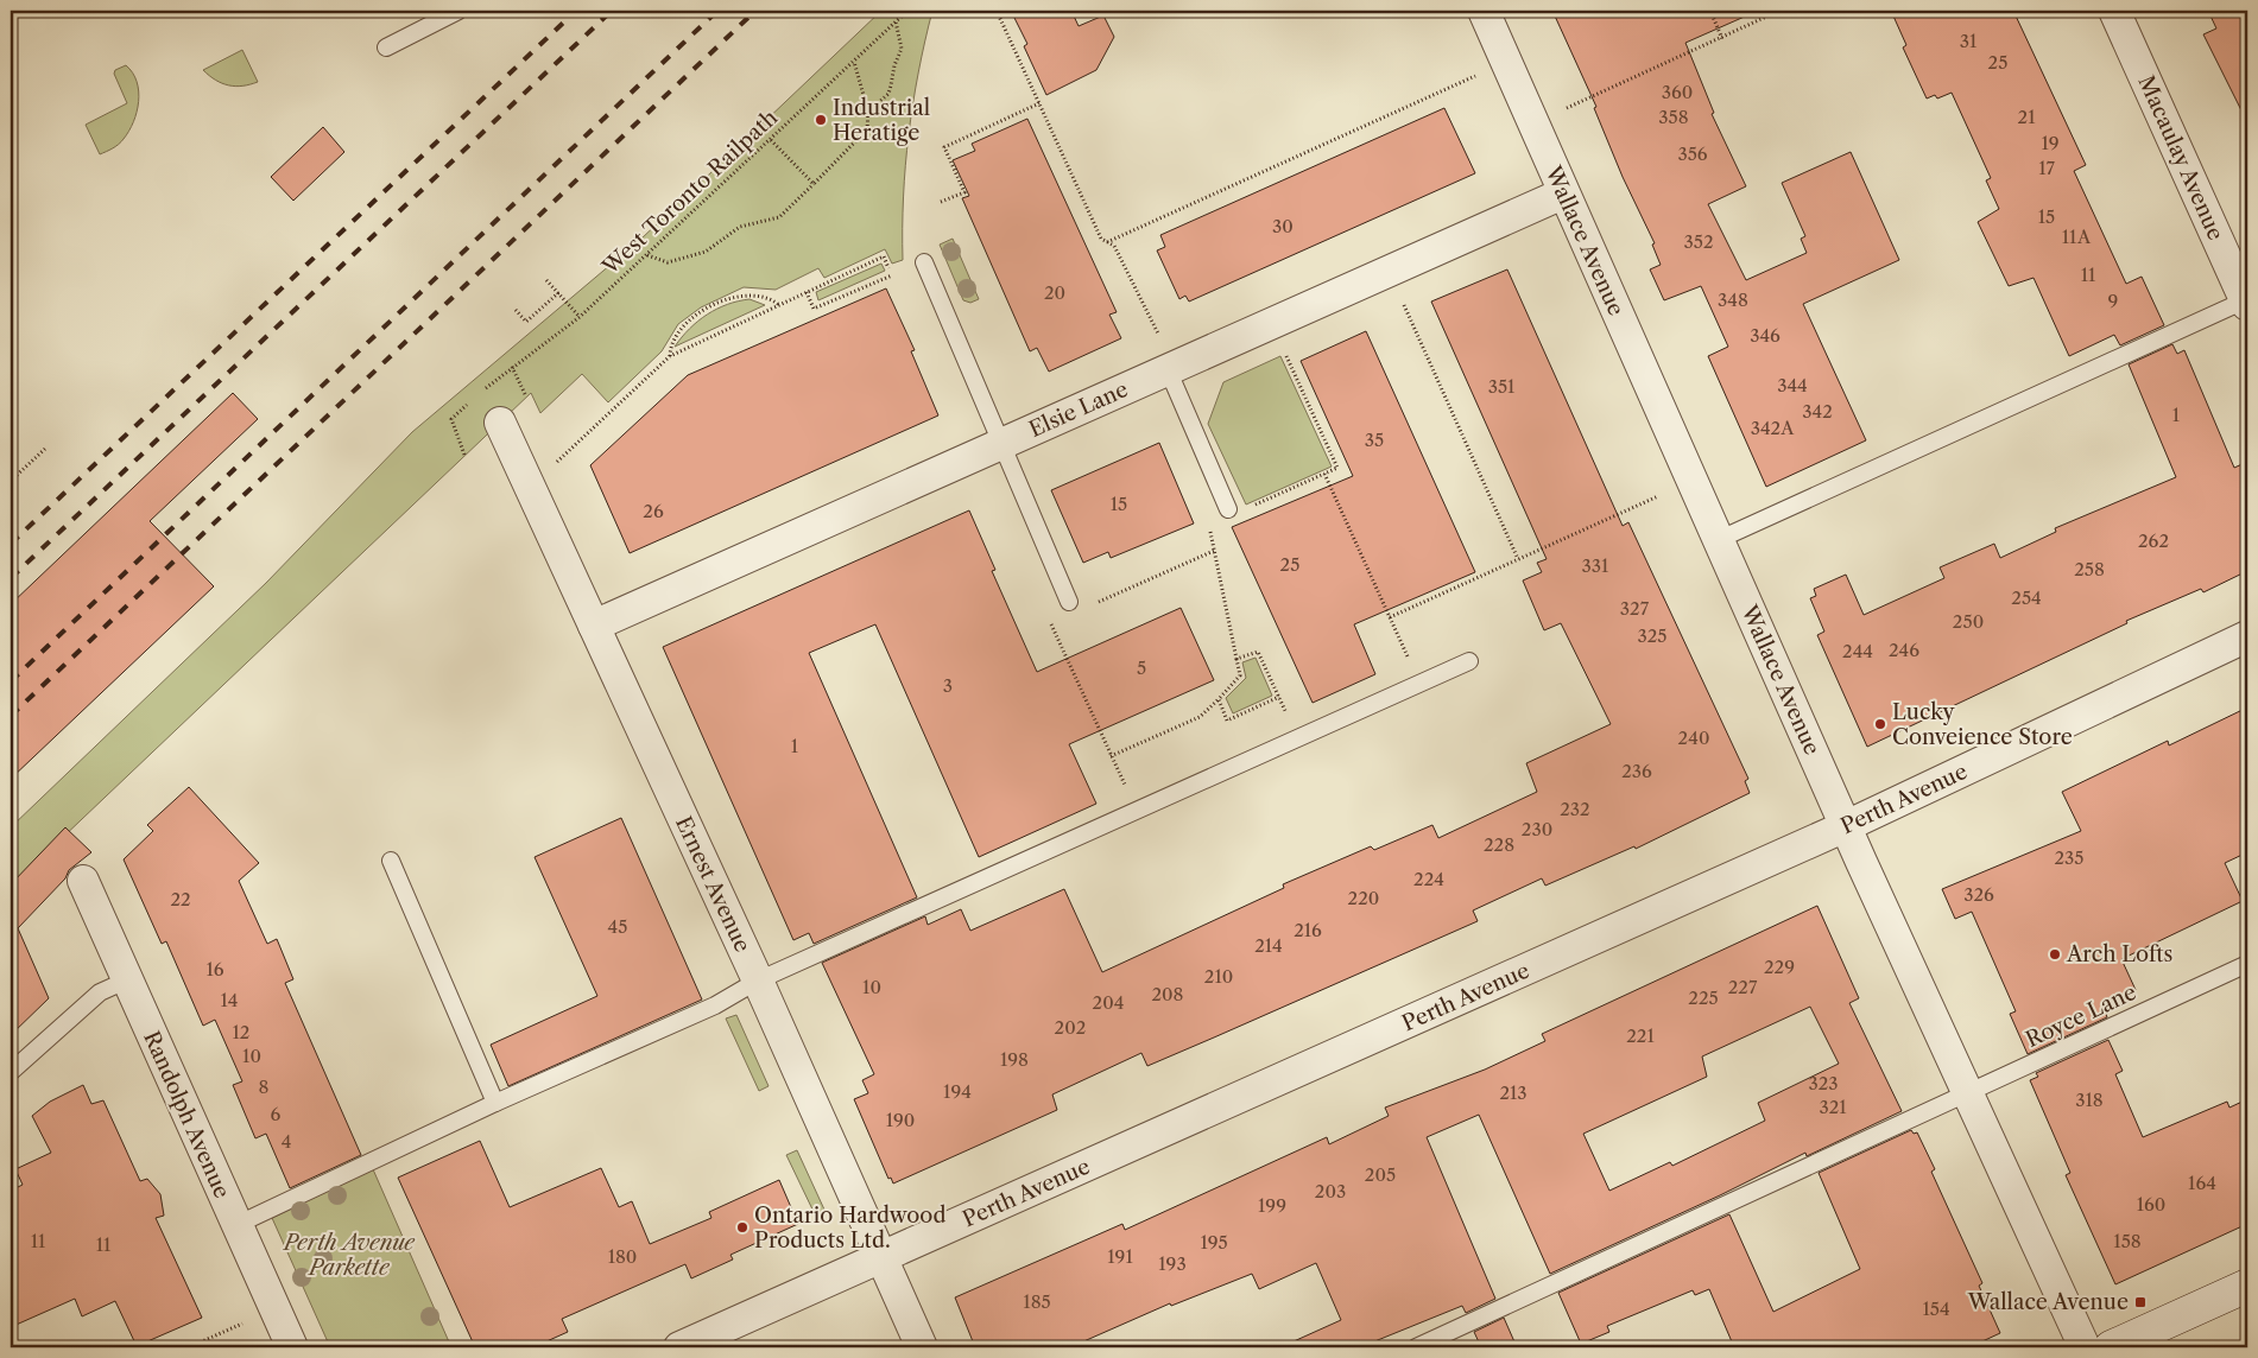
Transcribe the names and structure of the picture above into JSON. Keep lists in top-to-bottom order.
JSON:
{
  "streets": {
    "street": [
      "Macaulay Avenue",
      "Wallace Avenue",
      "Elsie Lane",
      "Perth Avenue",
      "Ernest Avenue",
      "Randolph Avenue"
    ],
    "lane": ["Royce Lane"],
    "path": ["West Toronto Railpath"]
  },
  "crossings": [
    ["Wallace Avenue", "Elsie Lane"],
    ["Wallace Avenue", "Perth Avenue"],
    ["Wallace Avenue", "Royce Lane"],
    ["Elsie Lane", "Ernest Avenue"],
    ["Perth Avenue", "Ernest Avenue"]
  ],
  "parks": ["Perth Avenue Parkette"],
  "places": {
    "other": [
      "Industrial Heratige",
      "Lucky Conveience Store",
      "Arch Lofts",
      "Ontario Hardwood Products Ltd."
    ],
    "transit": ["Wallace Avenue"]
  },
  "house_numbers": [
    "31",
    "25",
    "360",
    "358",
    "21",
    "19",
    "356",
    "17",
    "15",
    "30",
    "11A",
    "352",
    "11",
    "20",
    "348",
    "9",
    "346",
    "344",
    "351",
    "342",
    "1",
    "342A",
    "35",
    "15",
    "26",
    "262",
    "25",
    "331",
    "258",
    "254",
    "327",
    "250",
    "325",
    "246",
    "244",
    "5",
    "3",
    "240",
    "1",
    "236",
    "232",
    "230",
    "228",
    "235",
    "224",
    "326",
    "220",
    "22",
    "45",
    "216",
    "214",
    "229",
    "16",
    "210",
    "10",
    "227",
    "208",
    "225",
    "14",
    "204",
    "202",
    "12",
    "221",
    "10",
    "198",
    "323",
    "8",
    "194",
    "213",
    "318",
    "321",
    "6",
    "190",
    "4",
    "205",
    "164",
    "203",
    "160",
    "199",
    "11",
    "158",
    "195",
    "11",
    "180",
    "191",
    "193",
    "185",
    "154"
  ]
}
